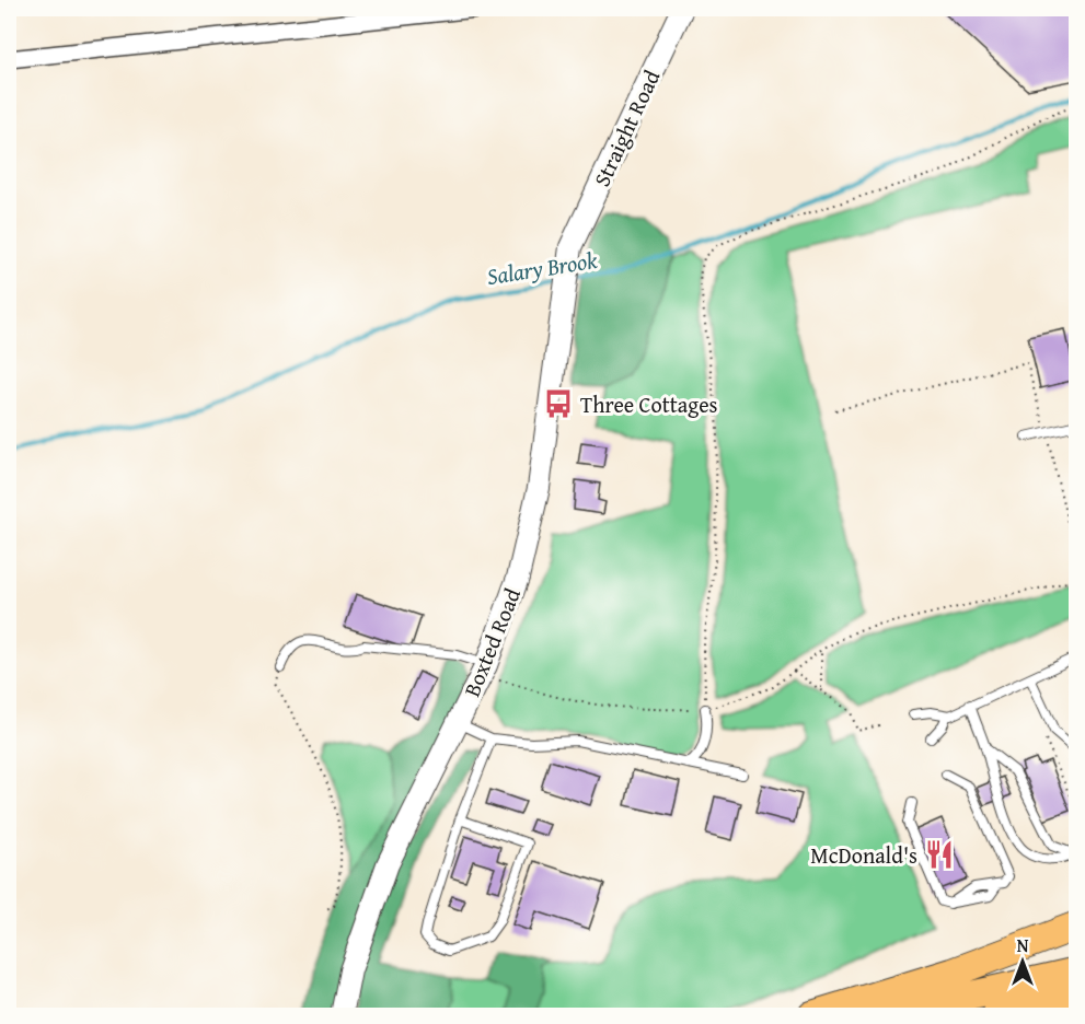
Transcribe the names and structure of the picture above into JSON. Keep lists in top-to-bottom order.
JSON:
{
  "streets": {
    "street": ["Straight Road", "Boxted Road"]
  },
  "crossings": [
    ["Straight Road", "Boxted Road"]
  ],
  "water": ["Salary Brook"],
  "places": {
    "bus stop": ["Three Cottages"],
    "restaurant": ["McDonald's"]
  },
  "north": "top"
}
